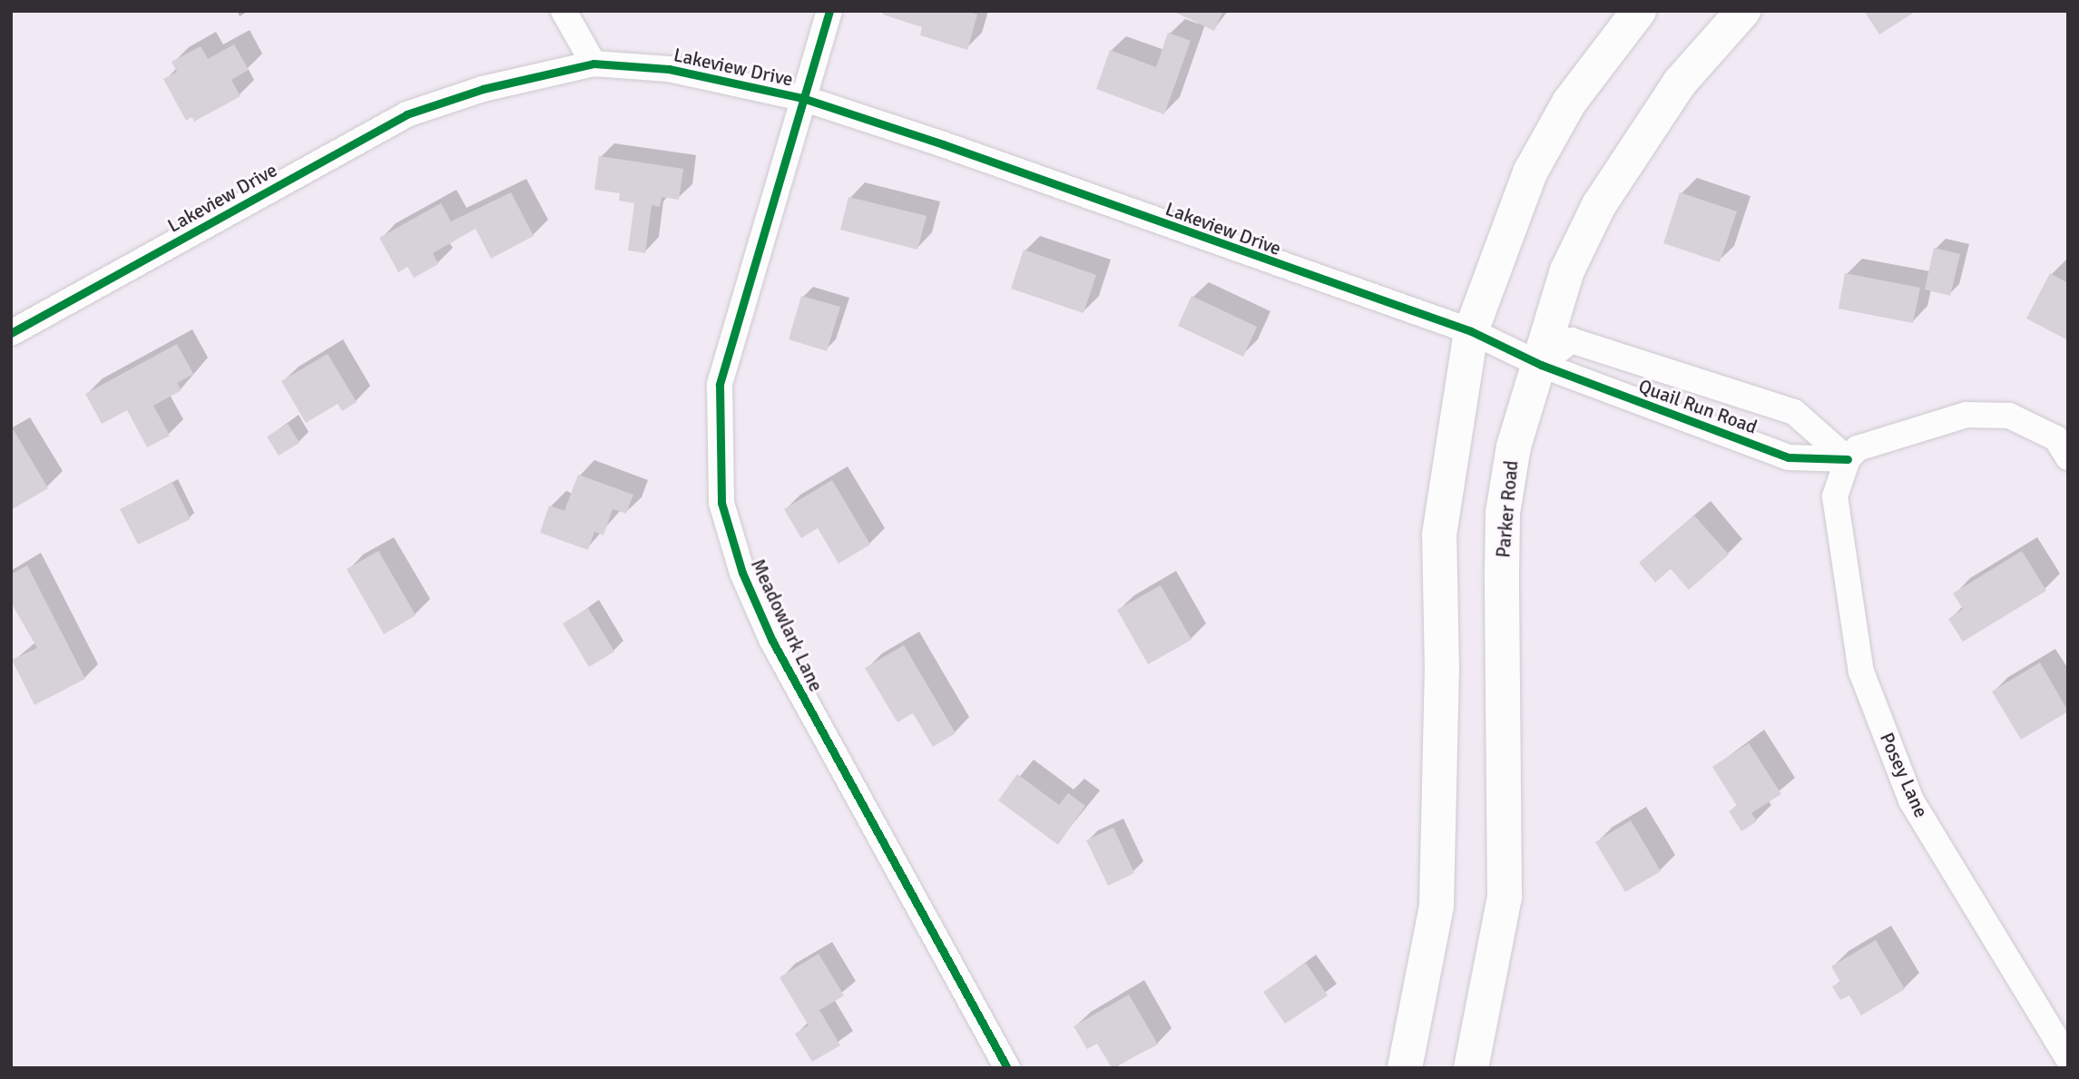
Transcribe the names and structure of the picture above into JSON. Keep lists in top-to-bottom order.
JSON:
{
  "streets": {
    "main road": ["Parker Road"],
    "street": [
      "Lakeview Drive",
      "Quail Run Road",
      "Meadowlark Lane",
      "Posey Lane"
    ]
  },
  "crossings": [
    ["Lakeview Drive", "Quail Run Road"],
    ["Lakeview Drive", "Parker Road"],
    ["Lakeview Drive", "Meadowlark Lane"],
    ["Quail Run Road", "Parker Road"],
    ["Quail Run Road", "Posey Lane"]
  ]
}
